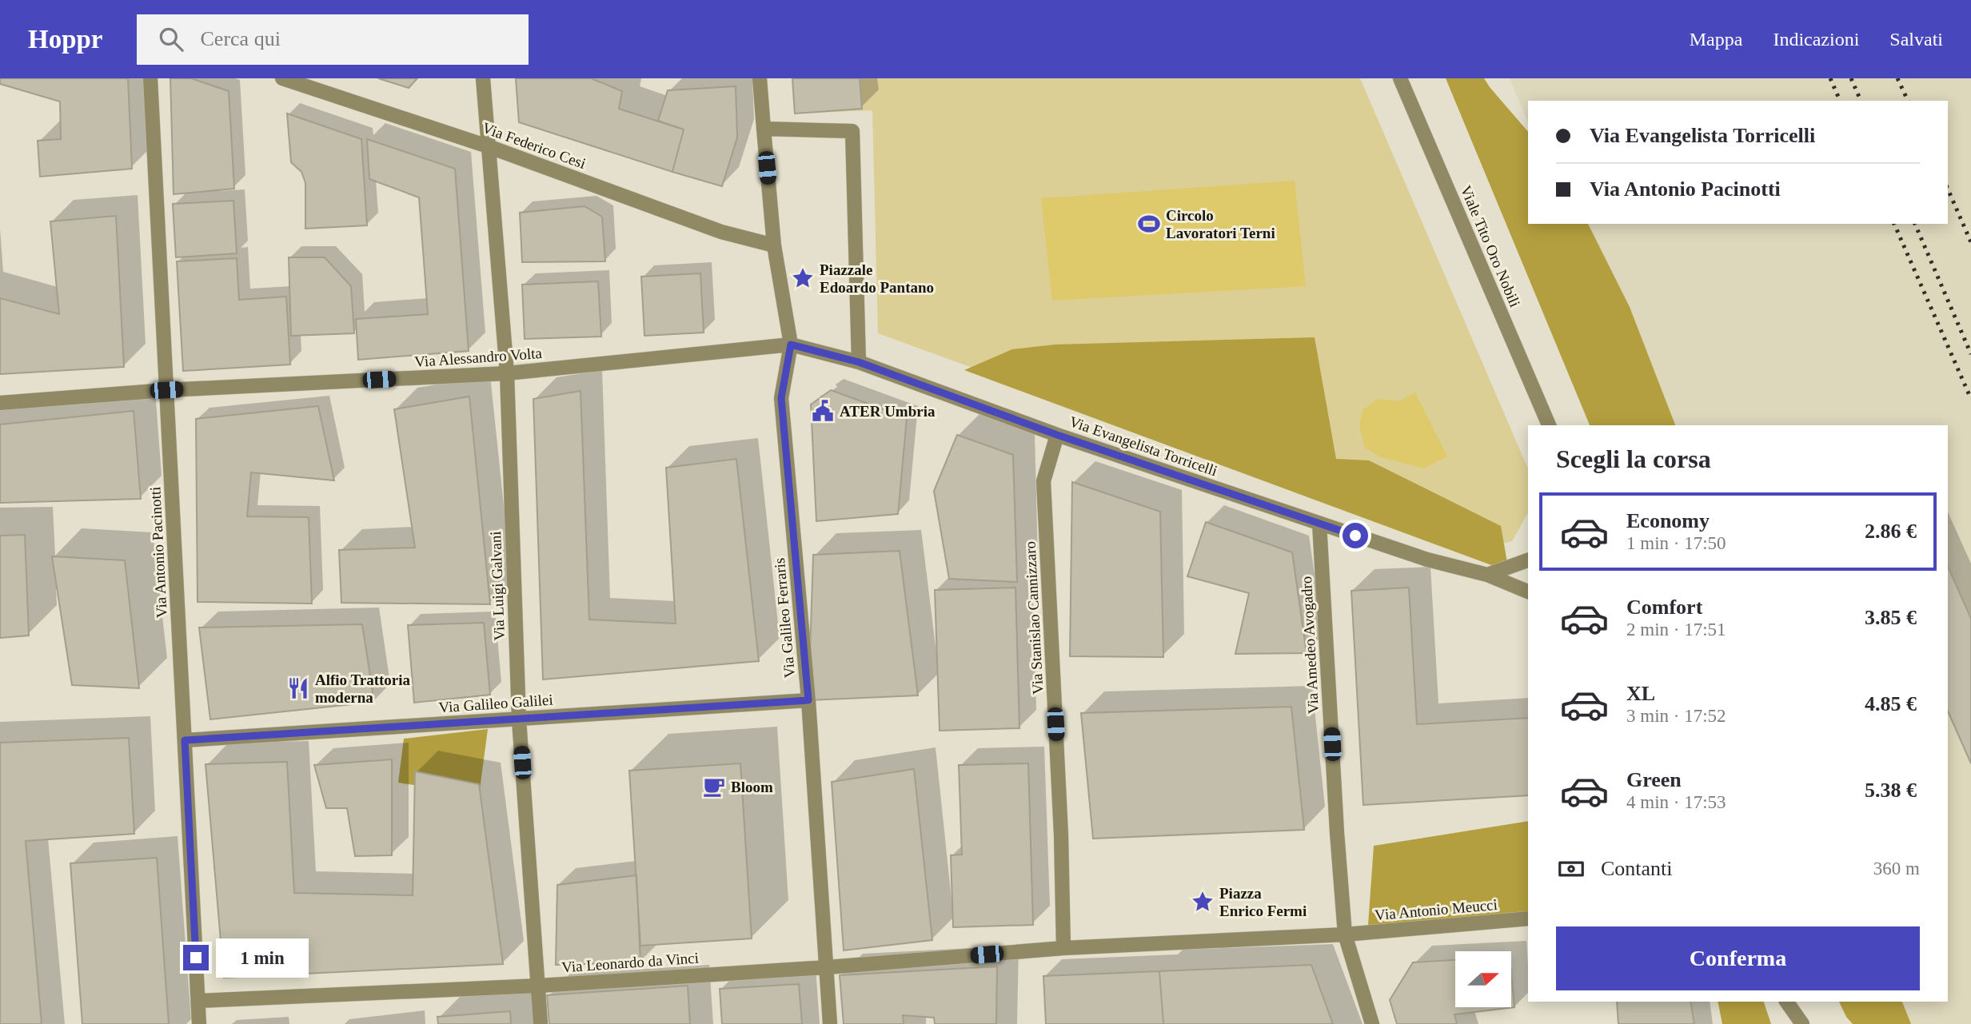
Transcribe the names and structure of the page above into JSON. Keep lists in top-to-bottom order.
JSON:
{
  "streets": {
    "street": [
      "Via Federico Cesi",
      "Viale Tito Oro Nobili",
      "Via Alessandro Volta",
      "Via Evangelista Torricelli",
      "Via Antonio Pacinotti",
      "Via Luigi Galvani",
      "Via Galileo Ferraris",
      "Via Stanislao Cannizzaro",
      "Via Amedeo Avogadro",
      "Via Galileo Galilei",
      "Via Antonio Meucci",
      "Via Leonardo da Vinci"
    ]
  },
  "crossings": [
    ["Via Federico Cesi", "Via Luigi Galvani"],
    ["Via Alessandro Volta", "Via Evangelista Torricelli"],
    ["Via Alessandro Volta", "Via Antonio Pacinotti"],
    ["Via Alessandro Volta", "Via Luigi Galvani"],
    ["Via Alessandro Volta", "Via Galileo Ferraris"],
    ["Via Evangelista Torricelli", "Via Galileo Ferraris"],
    ["Via Evangelista Torricelli", "Via Stanislao Cannizzaro"],
    ["Via Evangelista Torricelli", "Via Amedeo Avogadro"],
    ["Via Antonio Pacinotti", "Via Galileo Galilei"],
    ["Via Antonio Pacinotti", "Via Leonardo da Vinci"],
    ["Via Luigi Galvani", "Via Galileo Galilei"],
    ["Via Luigi Galvani", "Via Leonardo da Vinci"],
    ["Via Galileo Ferraris", "Via Galileo Galilei"],
    ["Via Galileo Ferraris", "Via Leonardo da Vinci"],
    ["Via Stanislao Cannizzaro", "Via Leonardo da Vinci"],
    ["Via Amedeo Avogadro", "Via Antonio Meucci"]
  ],
  "places": {
    "sports": ["Circolo Lavoratori Terni"],
    "place": ["Piazzale Edoardo Pantano", "Piazza Enrico Fermi"],
    "public building": ["ATER Umbria"],
    "restaurant": ["Alfio Trattoria moderna"],
    "cafe": ["Bloom"]
  },
  "north": "right",
  "page": {
    "header": "Hoppr",
    "search": "Cerca qui",
    "nav": ["Mappa", "Indicazioni", "Salvati"],
    "banner": ["Via Evangelista Torricelli", "Via Antonio Pacinotti"],
    "heading": "Scegli la corsa",
    "list": [
      {
        "name": "Economy",
        "note": "1 min · 17:50",
        "value": "2.86 €"
      },
      {
        "name": "Comfort",
        "note": "2 min · 17:51",
        "value": "3.85 €"
      },
      {
        "name": "XL",
        "note": "3 min · 17:52",
        "value": "4.85 €"
      },
      {
        "name": "Green",
        "note": "4 min · 17:53",
        "value": "5.38 €"
      }
    ],
    "pay": ["Contanti", "360 m"],
    "buttons": "Conferma",
    "bubble": "1 min"
  }
}
